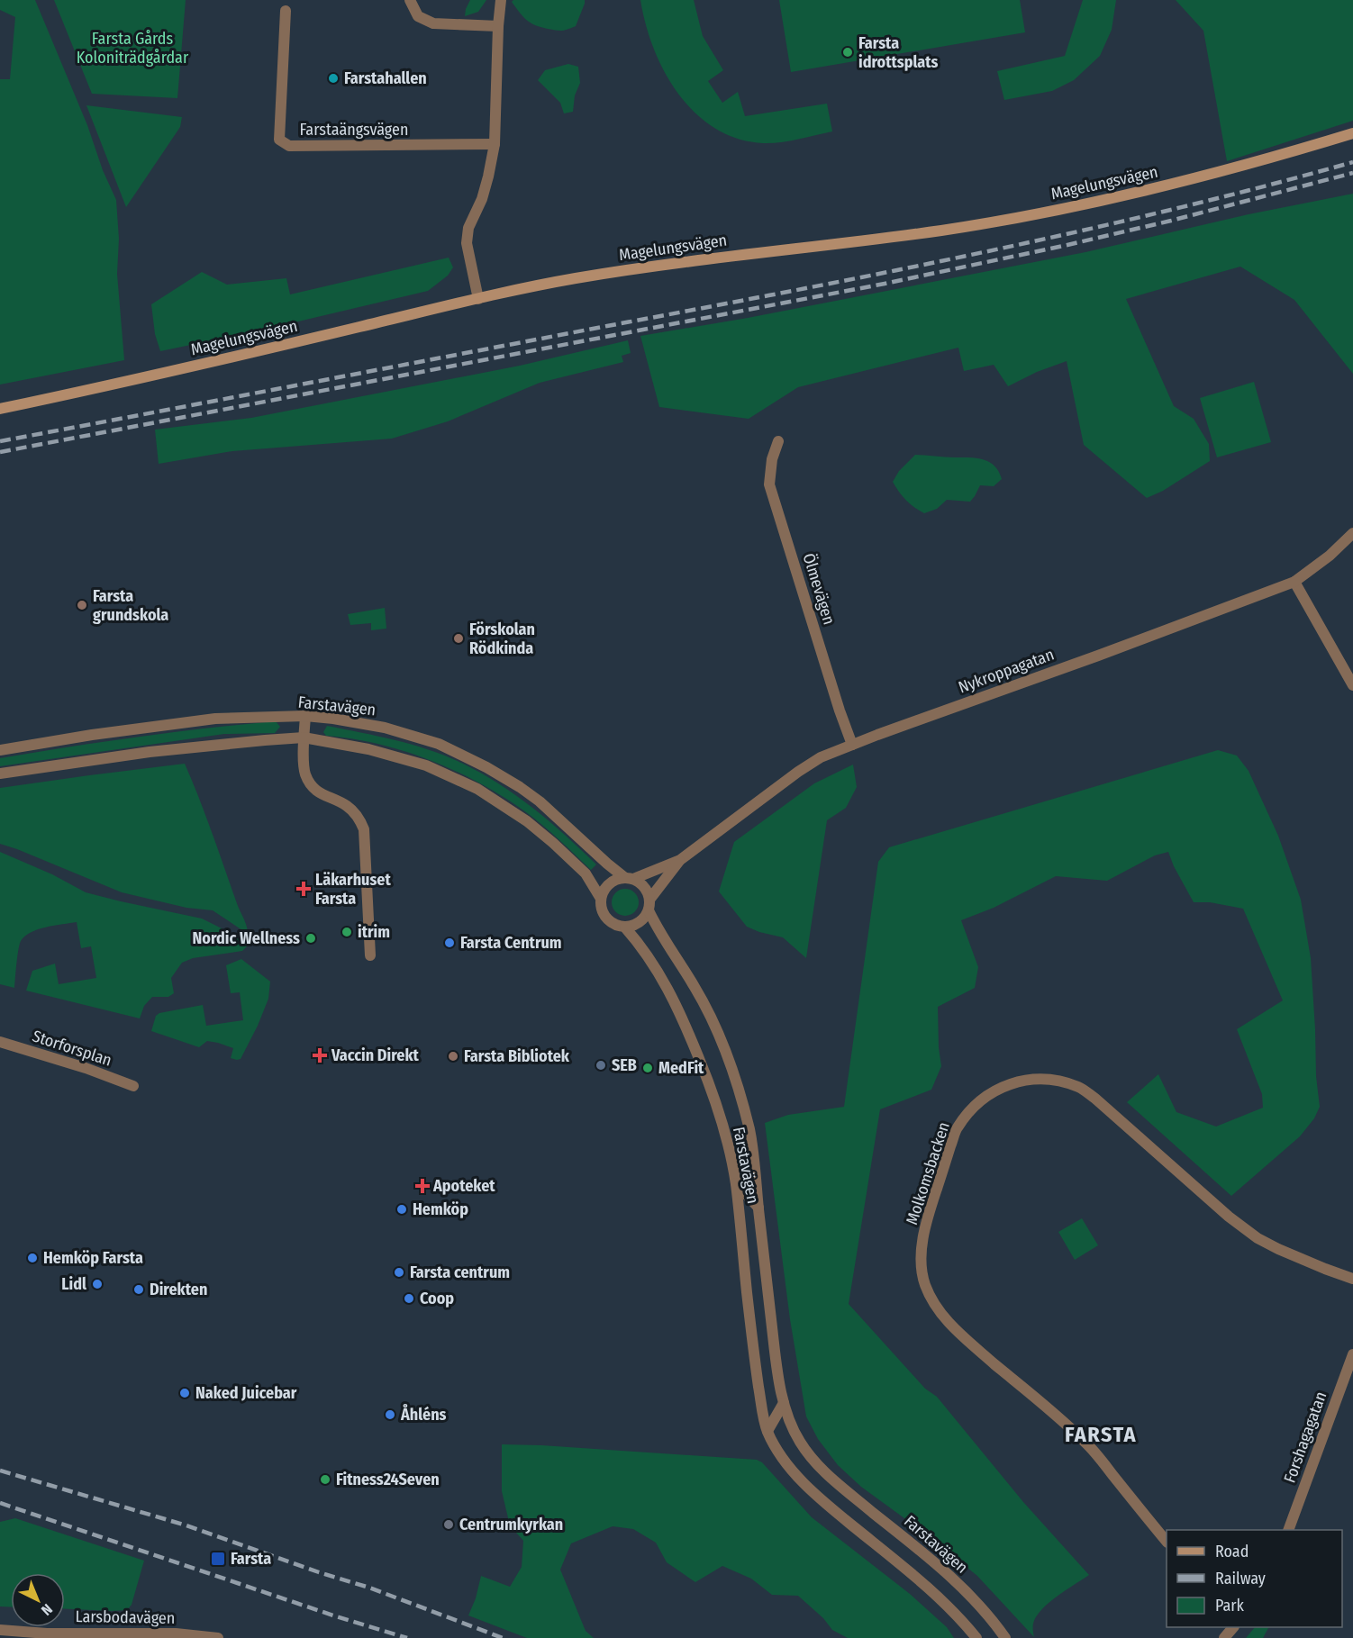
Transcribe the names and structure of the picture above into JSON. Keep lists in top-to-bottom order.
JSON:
{
  "streets": {
    "main road": ["Magelungsvägen"],
    "street": [
      "Farstaängsvägen",
      "Ölmevägen",
      "Nykroppagatan",
      "Farstavägen",
      "Storforsplan",
      "Molkomsbacken",
      "Forshagagatan",
      "Larsbodavägen"
    ]
  },
  "crossings": [
    ["Ölmevägen", "Nykroppagatan"],
    ["Nykroppagatan", "Farstavägen"]
  ],
  "districts": ["FARSTA"],
  "parks": ["Farsta Gårds Koloniträdgårdar"],
  "places": {
    "other": [
      "Farsta idrottsplats",
      "Farstahallen",
      "Farsta grundskola",
      "Förskolan Rödkinda",
      "itrim",
      "Nordic Wellness",
      "Farsta Centrum",
      "Farsta Bibliotek",
      "SEB",
      "MedFit",
      "Hemköp",
      "Hemköp Farsta",
      "Farsta centrum",
      "Lidl",
      "Direkten",
      "Coop",
      "Naked Juicebar",
      "Åhléns",
      "Fitness24Seven",
      "Centrumkyrkan"
    ],
    "health": ["Läkarhuset Farsta", "Vaccin Direkt", "Apoteket"],
    "transit": ["Farsta"]
  },
  "legend": ["Road", "Railway", "Park"],
  "north": "bottom right"
}
